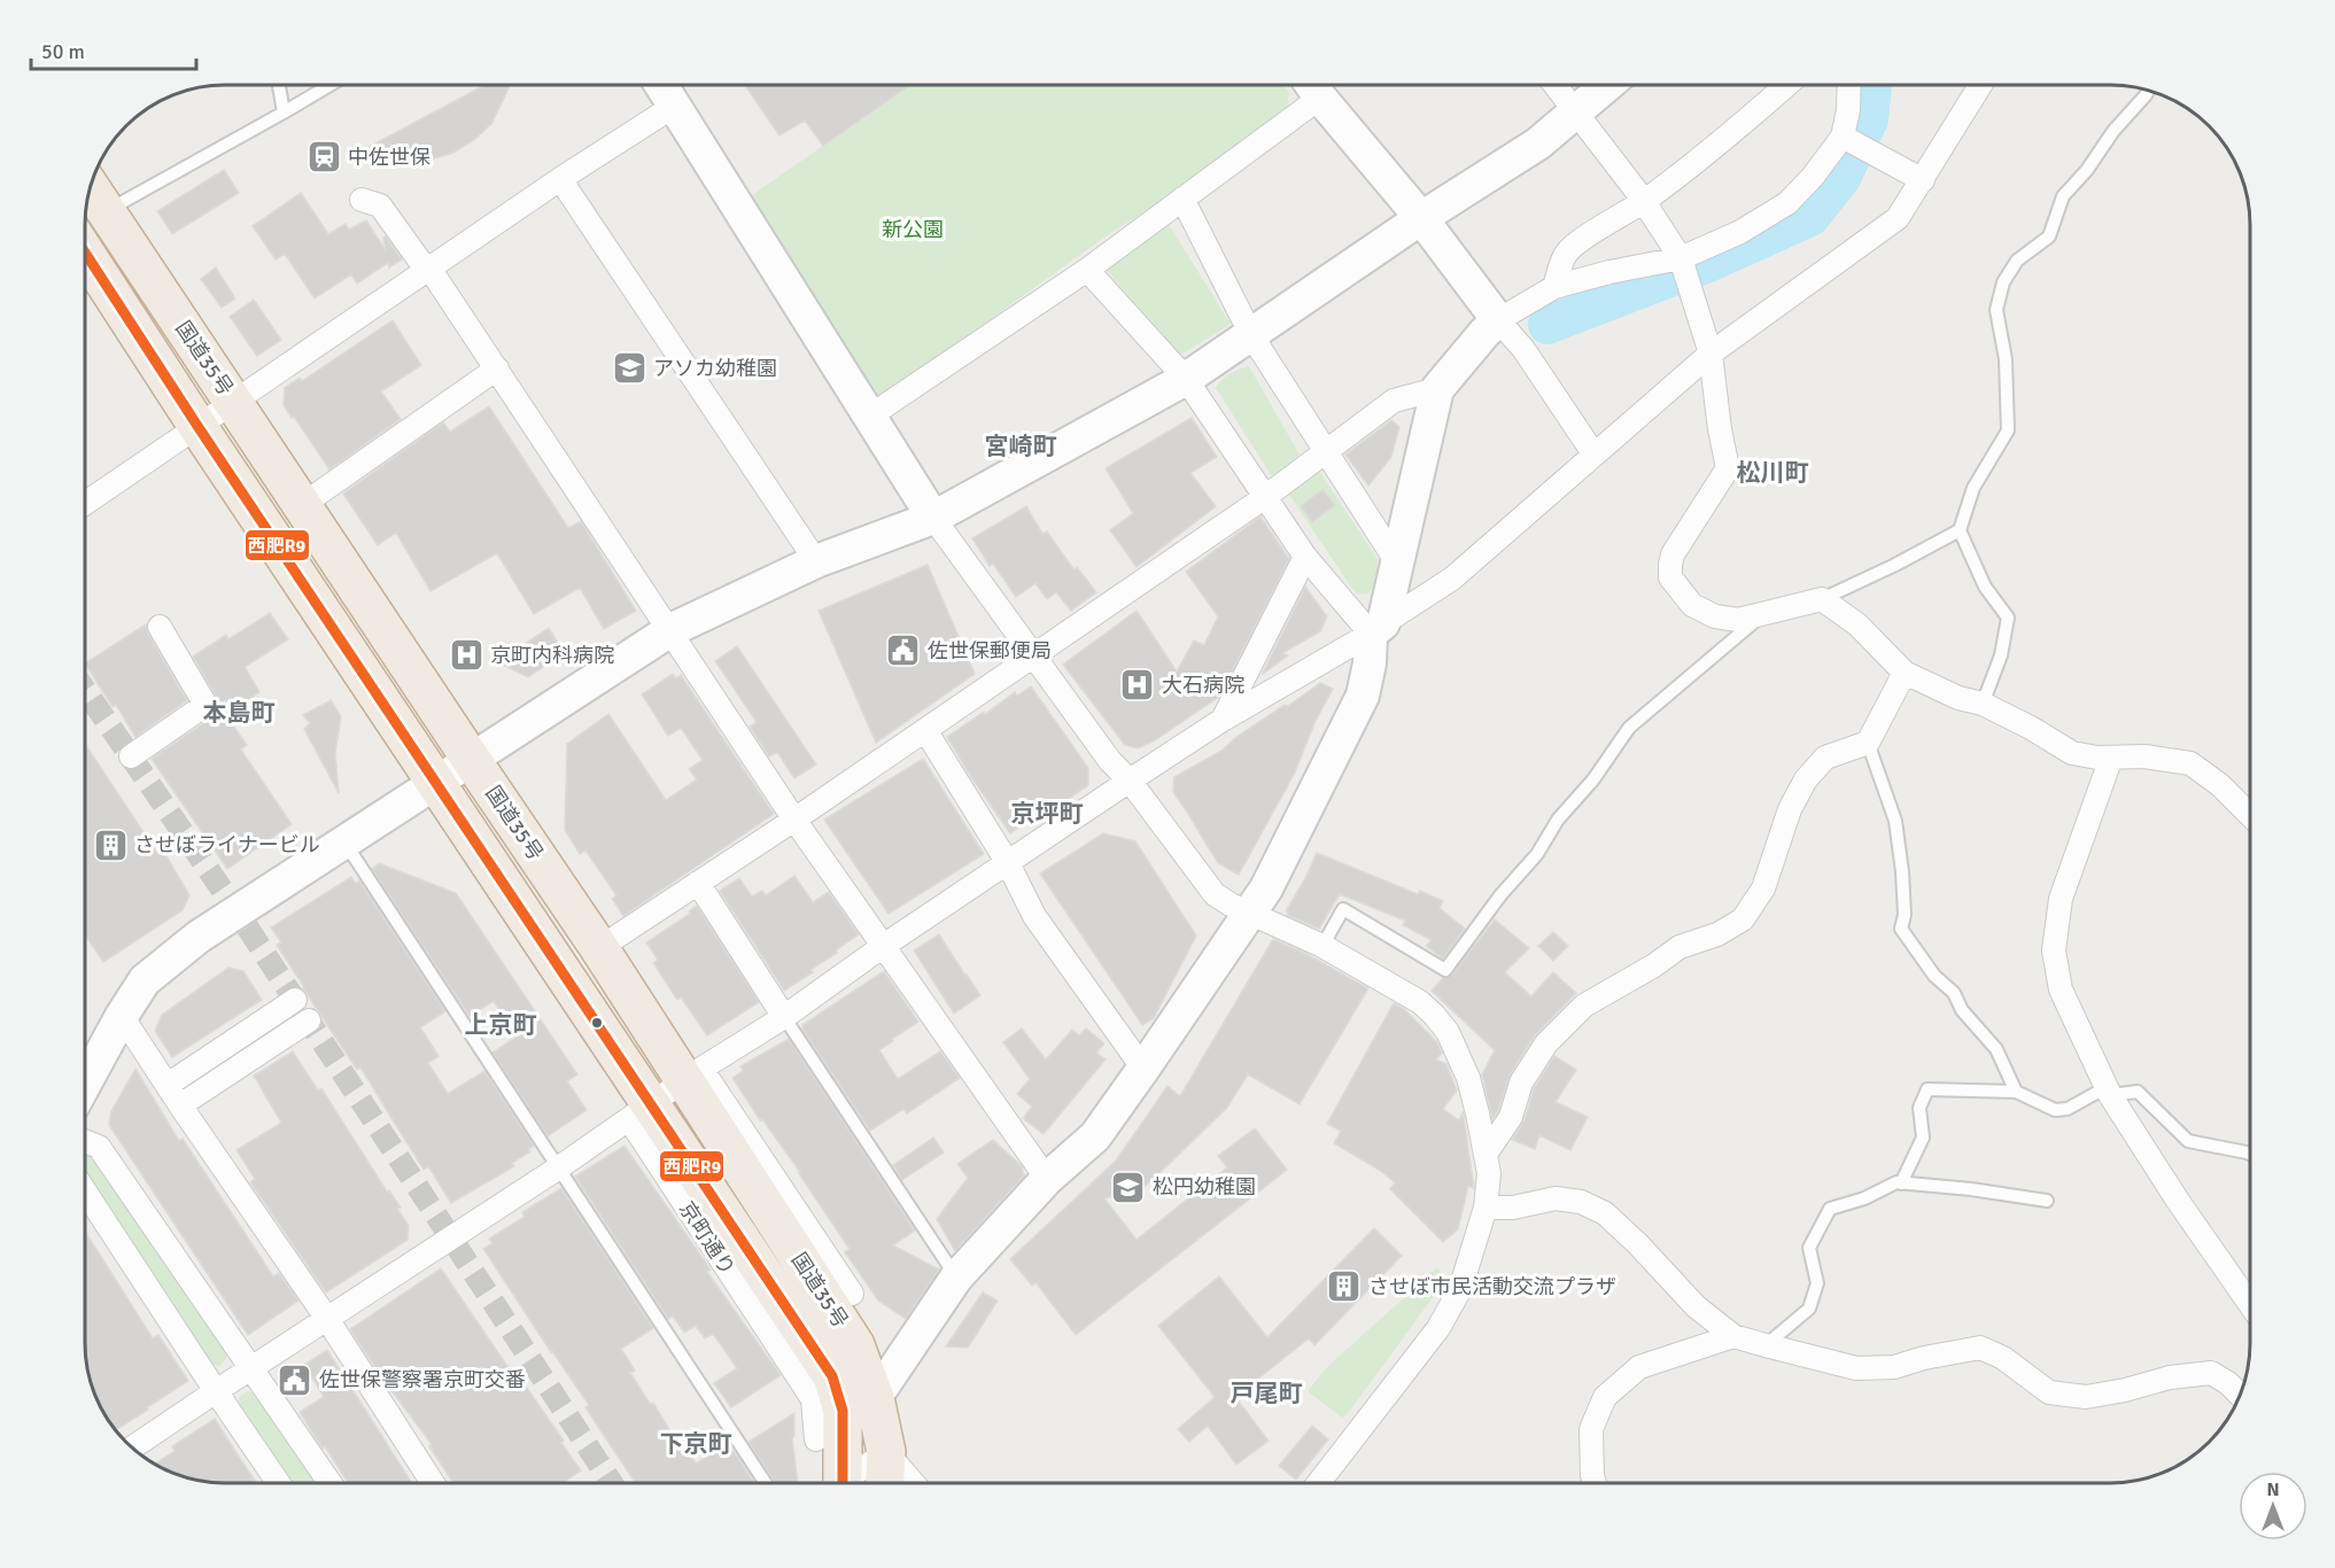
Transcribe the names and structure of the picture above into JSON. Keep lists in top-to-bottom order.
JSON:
{
  "streets": {
    "highway": ["国道35号"],
    "street": ["京町通り"]
  },
  "crossings": [
    ["国道35号", "京町通り"]
  ],
  "districts": [
    "宮崎町",
    "松川町",
    "本島町",
    "京坪町",
    "上京町",
    "戸尾町",
    "下京町"
  ],
  "parks": ["新公園"],
  "places": {
    "station": ["中佐世保"],
    "school or university": ["アソカ幼稚園", "松円幼稚園"],
    "public building": ["佐世保郵便局", "佐世保警察署京町交番"],
    "hospital": ["京町内科病院", "大石病院"],
    "building": ["させぼライナービル", "させぼ市民活動交流プラザ"]
  },
  "lines": ["transit line 西肥R9"],
  "scale_bar": "50 m",
  "north": "top"
}
